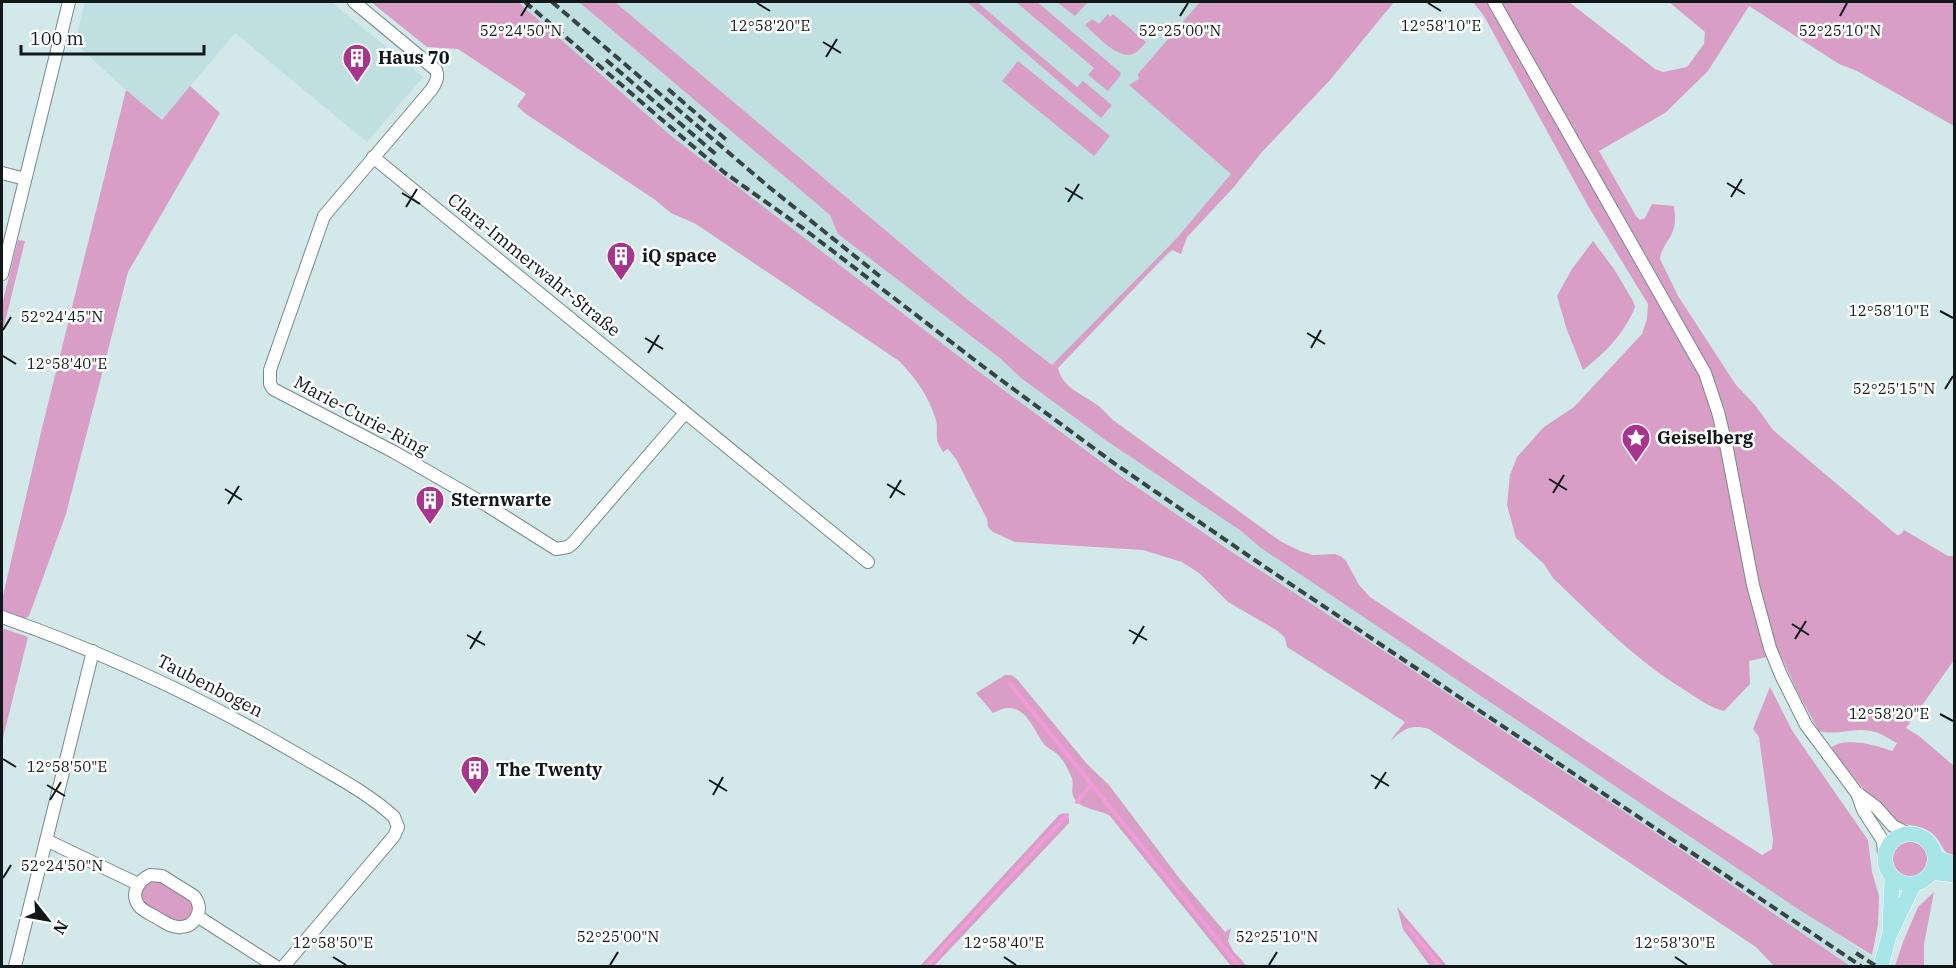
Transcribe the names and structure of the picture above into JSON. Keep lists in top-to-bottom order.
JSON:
{
  "streets": {
    "street": ["Clara-Immerwahr-Straße", "Marie-Curie-Ring", "Taubenbogen"]
  },
  "crossings": [
    ["Clara-Immerwahr-Straße", "Marie-Curie-Ring"]
  ],
  "places": {
    "building": [
      "Haus 70",
      "iQ space",
      "Sternwarte",
      "The Twenty"
    ],
    "place": ["Geiselberg"]
  },
  "scale_bar": "100 m",
  "north": "bottom right",
  "coordinates": [
    "12°58'20\"E",
    "12°58'10\"E",
    "52°24'50\"N",
    "52°25'00\"N",
    "52°25'10\"N",
    "52°24'45\"N",
    "12°58'40\"E",
    "52°25'15\"N",
    "12°58'50\"E",
    "12°58'30\"E"
  ]
}
